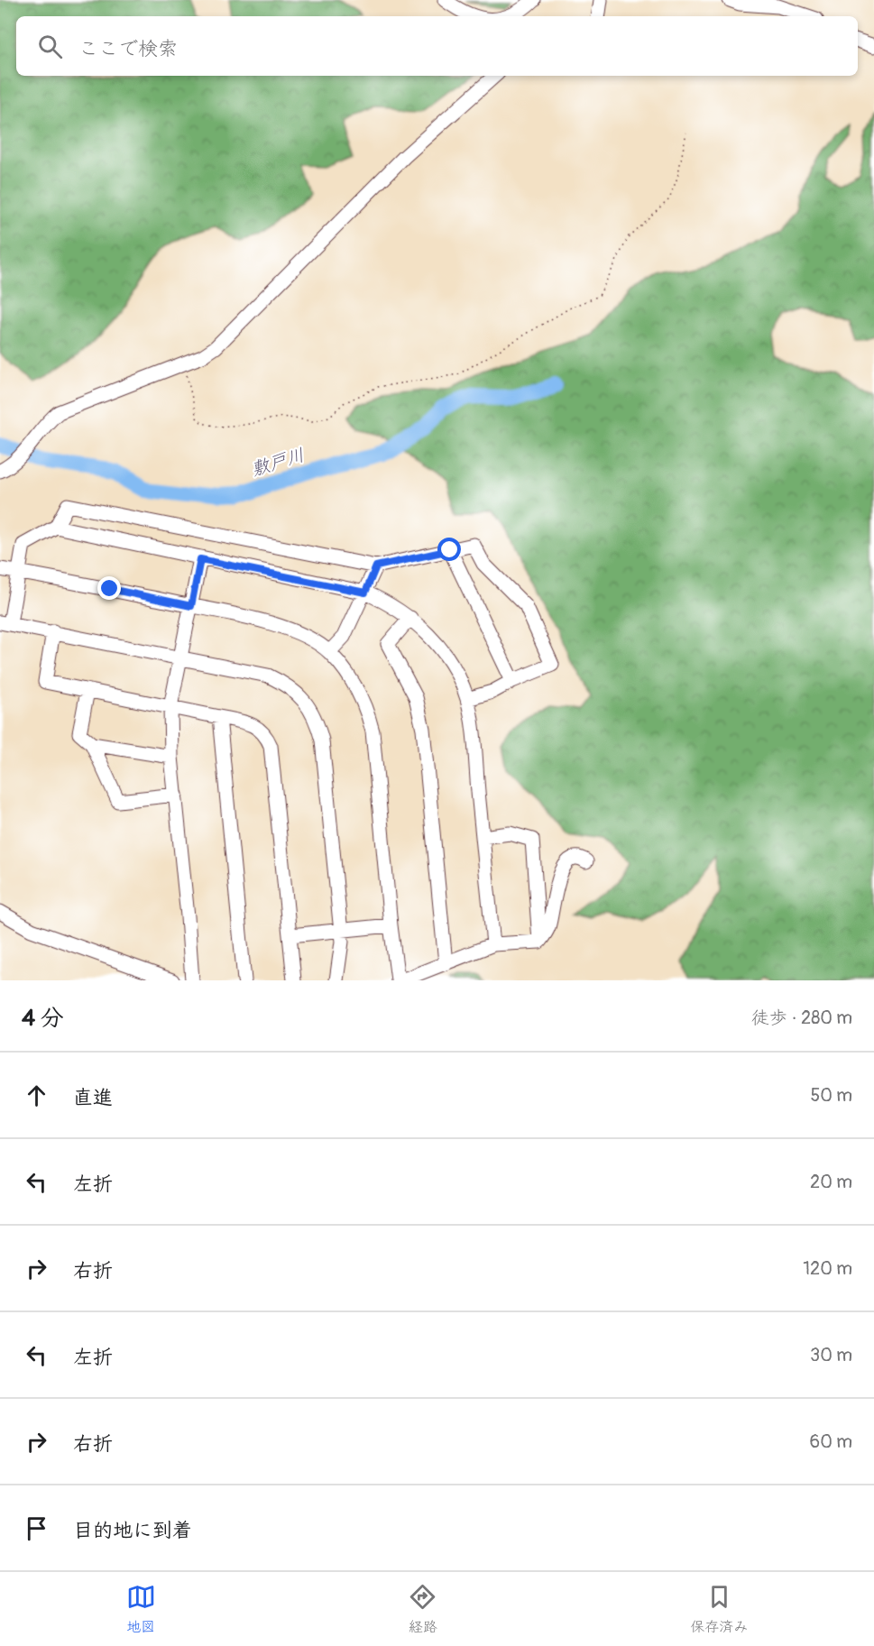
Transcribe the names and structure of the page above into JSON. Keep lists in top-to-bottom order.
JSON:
{
  "water": ["敷戸川"],
  "page": {
    "search": "ここで検索",
    "heading": ["4 分", "徒歩 · 280 m"],
    "list": [
      ["直進", "50 m"],
      ["左折", "20 m"],
      ["右折", "120 m"],
      ["左折", "30 m"],
      ["右折", "60 m"],
      "目的地に到着"
    ],
    "nav": ["地図", "経路", "保存済み"]
  }
}
